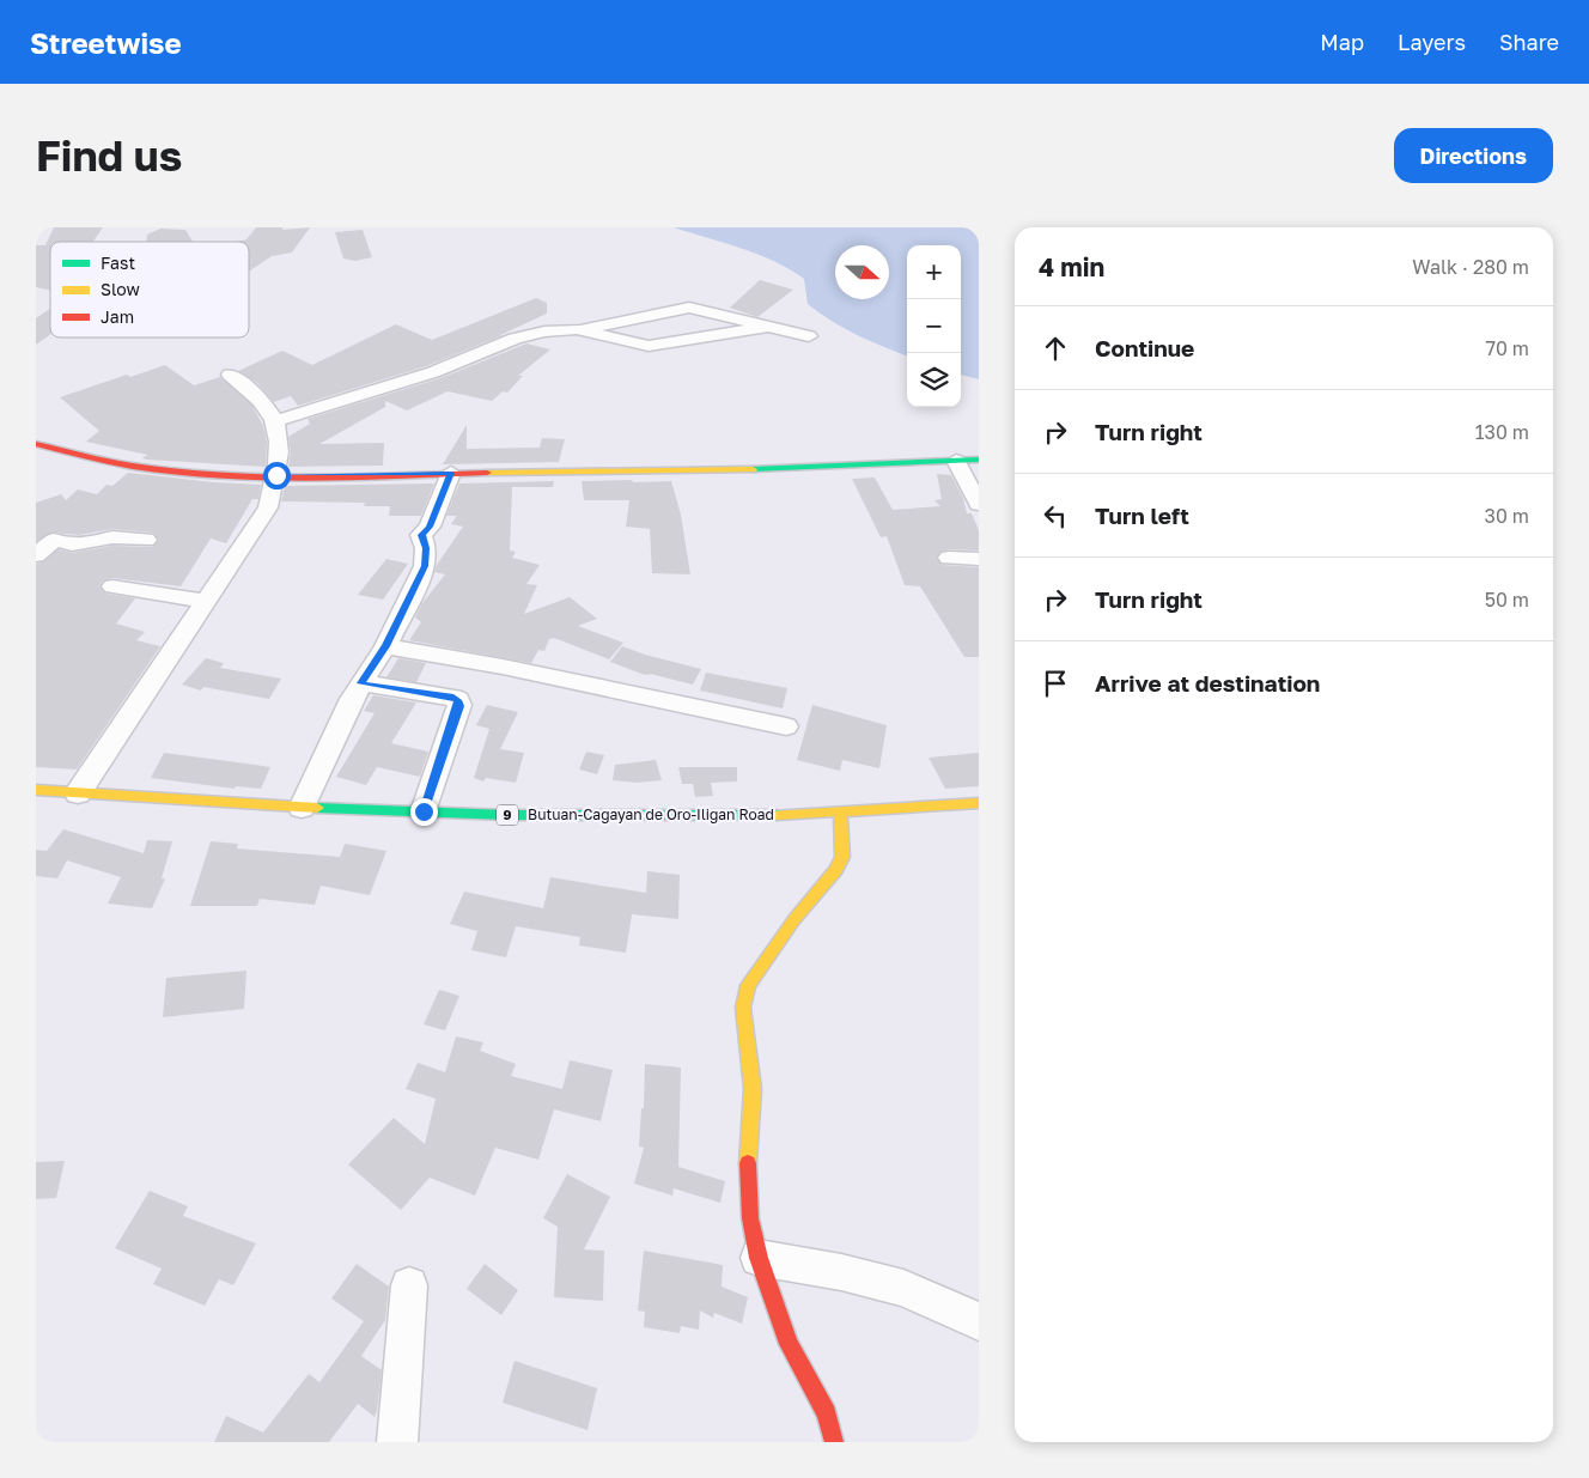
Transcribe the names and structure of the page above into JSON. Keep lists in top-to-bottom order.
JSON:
{
  "streets": {
    "main road": ["9", "Butuan-Cagayan de Oro-Iligan Road"]
  },
  "legend": ["Fast", "Slow", "Jam"],
  "north": "right",
  "page": {
    "header": "Streetwise",
    "nav": ["Map", "Layers", "Share"],
    "buttons": "Directions",
    "title": "Find us",
    "heading": ["4 min", "Walk · 280 m"],
    "map_buttons": ["+", "−"],
    "list": [
      ["Continue", "70 m"],
      ["Turn right", "130 m"],
      ["Turn left", "30 m"],
      ["Turn right", "50 m"],
      "Arrive at destination"
    ]
  }
}
